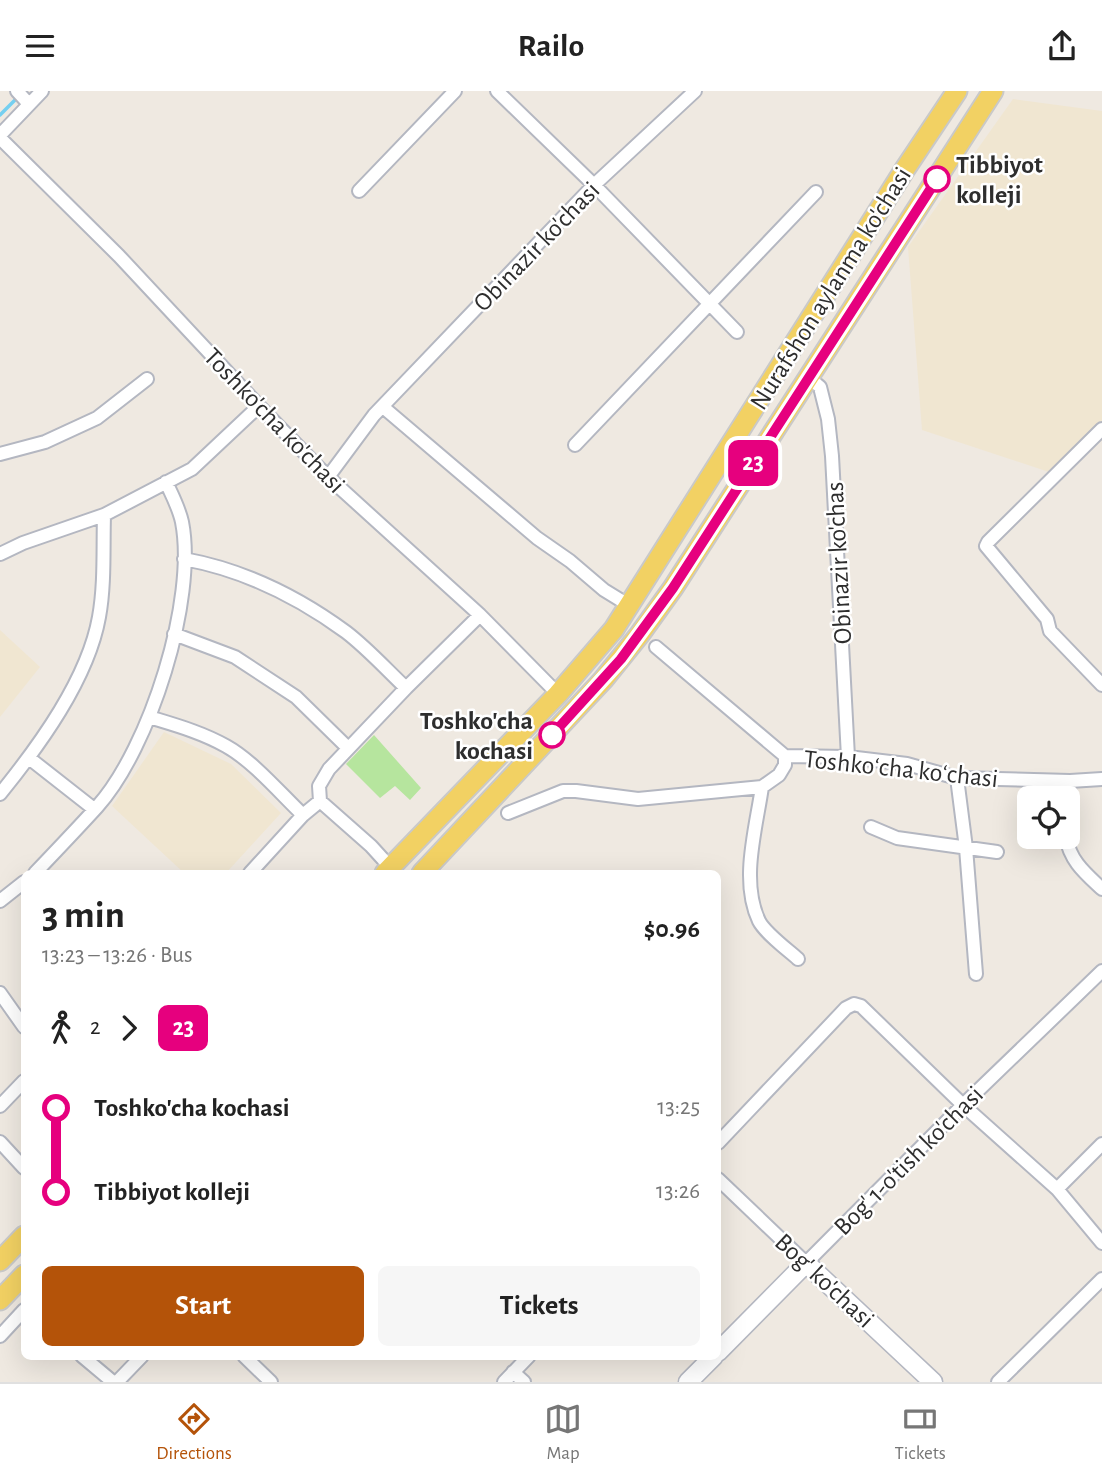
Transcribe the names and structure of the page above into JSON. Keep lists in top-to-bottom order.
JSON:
{
  "streets": {
    "main road": ["Nurafshon aylanma ko'chasi"],
    "street": [
      "Obinazir ko'chasi",
      "Toshko'cha ko'chasi",
      "Obinazir ko'chas",
      "Toshkoʻcha koʻchasi",
      "Bog' 1-o'tish ko'chasi",
      "Bog' ko'chasi"
    ]
  },
  "crossings": [
    ["Obinazir ko'chasi", "Toshko'cha ko'chasi"],
    ["Nurafshon aylanma ko'chasi", "Toshko'cha ko'chasi"],
    ["Nurafshon aylanma ko'chasi", "Obinazir ko'chas"],
    ["Obinazir ko'chas", "Toshkoʻcha koʻchasi"],
    ["Bog' 1-o'tish ko'chasi", "Bog' ko'chasi"]
  ],
  "places": ["Tibbiyot kolleji", "Toshko'cha kochasi"],
  "lines": ["bus line 23"],
  "page": {
    "header": "Railo",
    "on_map": "23",
    "heading": ["3 min", "13:23 – 13:26 · Bus", "$0.96"],
    "legs": ["2", "23"],
    "list": [
      {
        "name": "Toshko'cha kochasi",
        "value": "13:25"
      },
      {
        "name": "Tibbiyot kolleji",
        "value": "13:26"
      }
    ],
    "buttons": ["Start", "Tickets"],
    "tabs": ["Directions", "Map", "Tickets"]
  }
}
